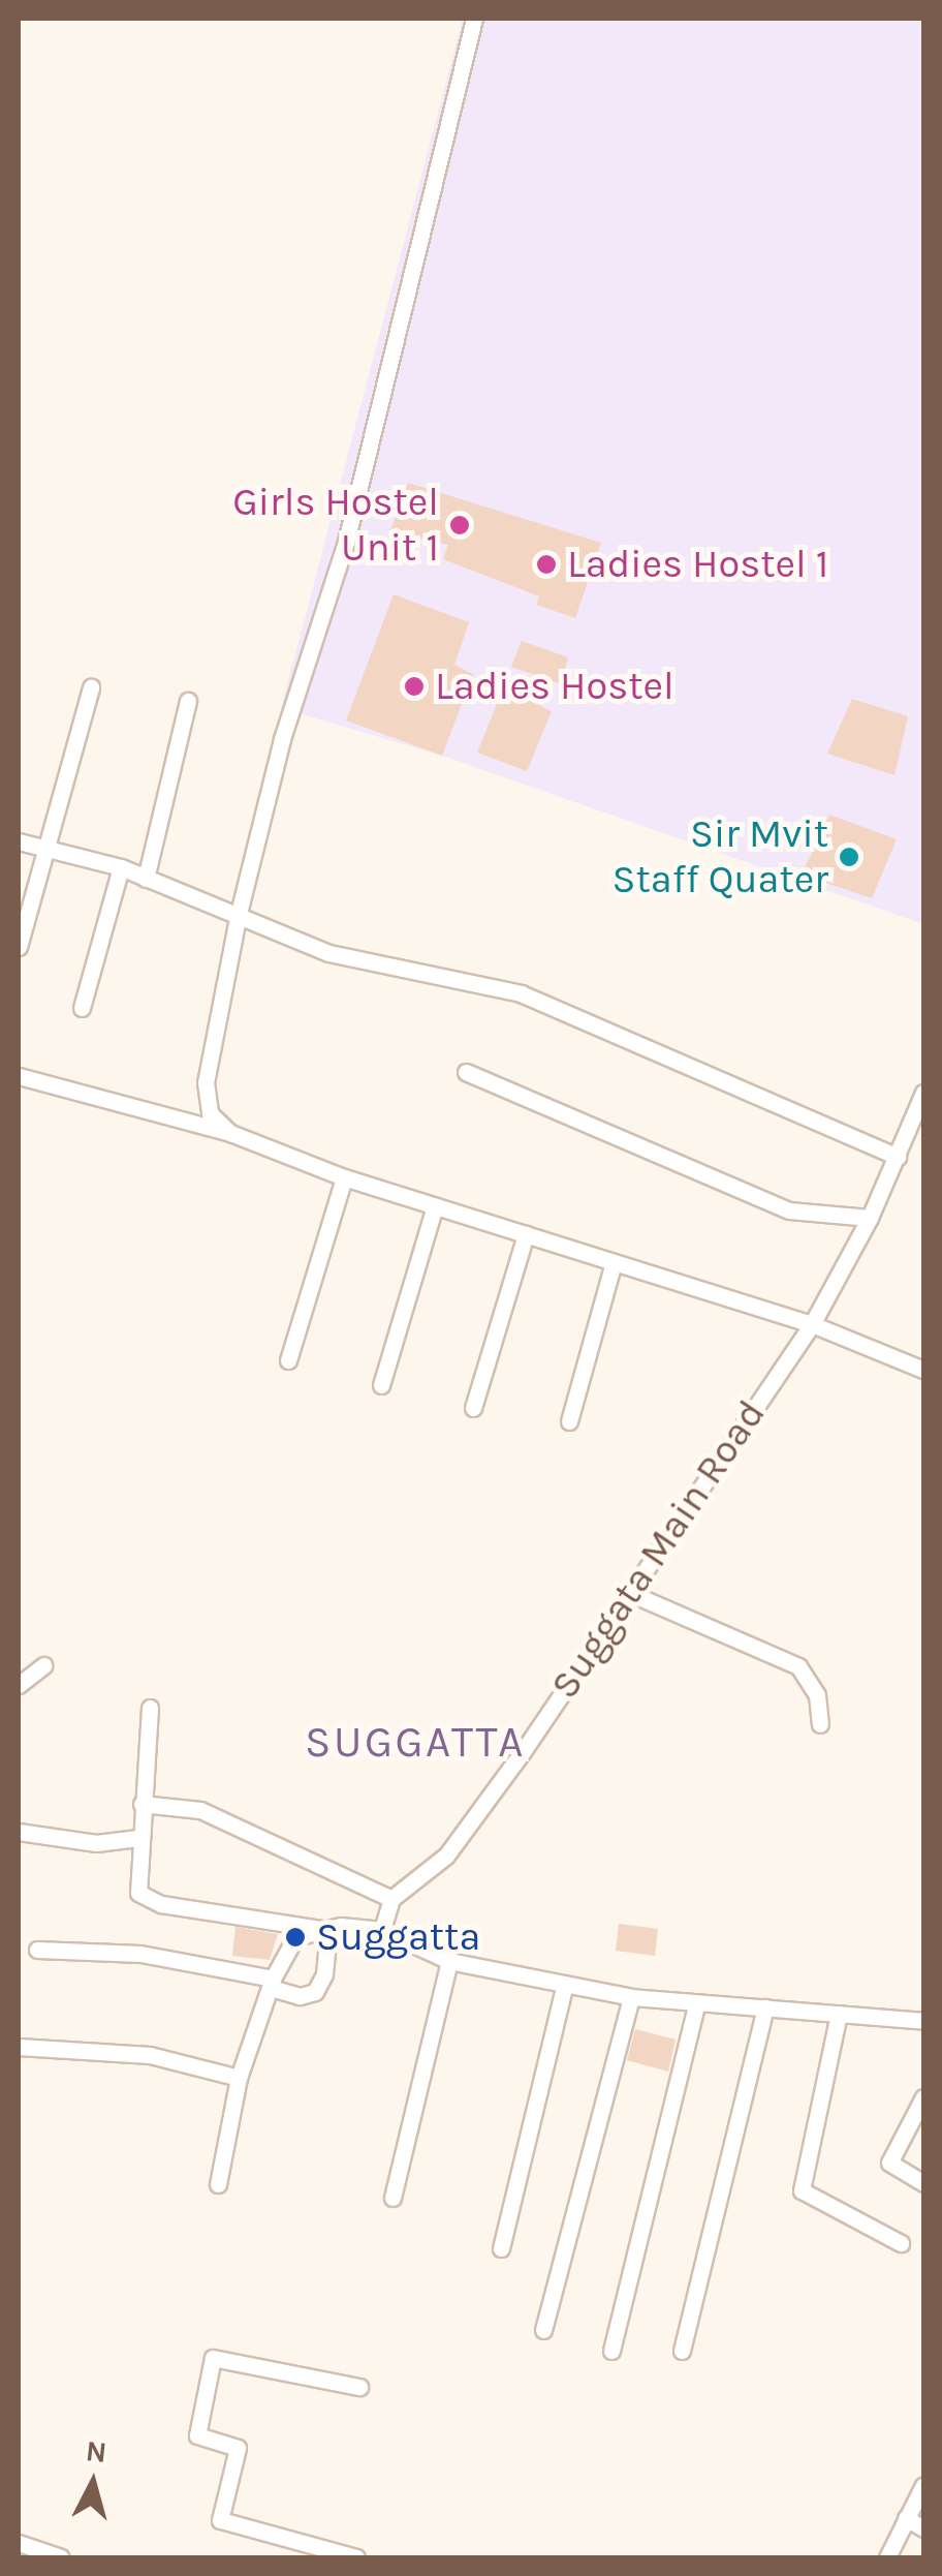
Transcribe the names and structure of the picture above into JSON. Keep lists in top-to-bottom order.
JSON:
{
  "streets": {
    "street": ["Suggata Main Road"]
  },
  "districts": ["SUGGATTA"],
  "places": [
    "Girls Hostel Unit 1",
    "Ladies Hostel 1",
    "Ladies Hostel",
    "Sir Mvit Staff Quater",
    "Suggatta"
  ],
  "north": "top"
}
